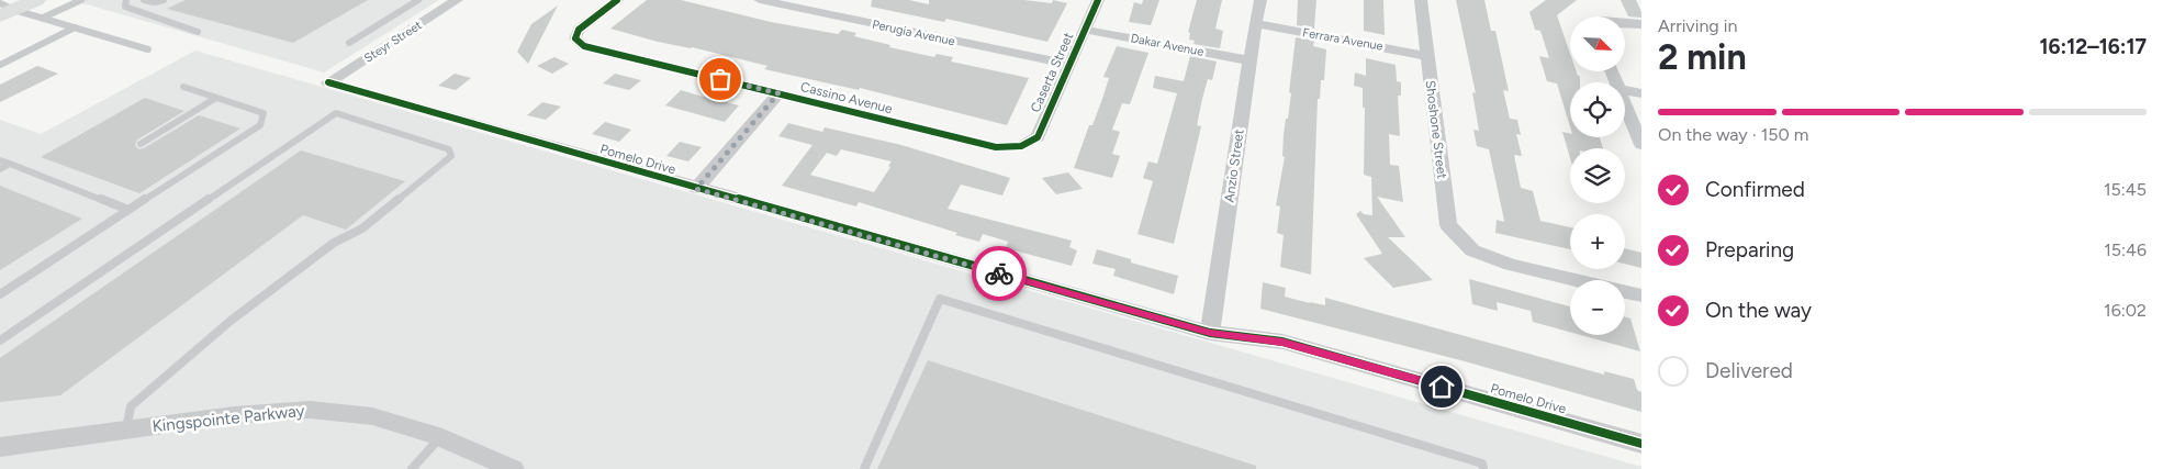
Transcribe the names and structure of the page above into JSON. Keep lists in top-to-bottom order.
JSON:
{
  "streets": {
    "street": [
      "Perugia Avenue",
      "Ferrara Avenue",
      "Steyr Street",
      "Dakar Avenue",
      "Caserta Street",
      "Cassino Avenue",
      "Shoshone Street",
      "Pomelo Drive",
      "Anzio Street",
      "Kingspointe Parkway"
    ]
  },
  "crossings": [
    ["Perugia Avenue", "Caserta Street"],
    ["Ferrara Avenue", "Shoshone Street"],
    ["Ferrara Avenue", "Anzio Street"],
    ["Steyr Street", "Pomelo Drive"],
    ["Dakar Avenue", "Caserta Street"],
    ["Dakar Avenue", "Anzio Street"],
    ["Caserta Street", "Cassino Avenue"],
    ["Pomelo Drive", "Anzio Street"]
  ],
  "north": "bottom right",
  "page": {
    "heading": ["2 min", "Arriving in", "16:12–16:17"],
    "map_buttons": ["+", "−"],
    "bar": "On the way · 150 m",
    "list": [
      ["Confirmed", "15:45"],
      ["Preparing", "15:46"],
      ["On the way", "16:02"],
      "Delivered"
    ]
  }
}
